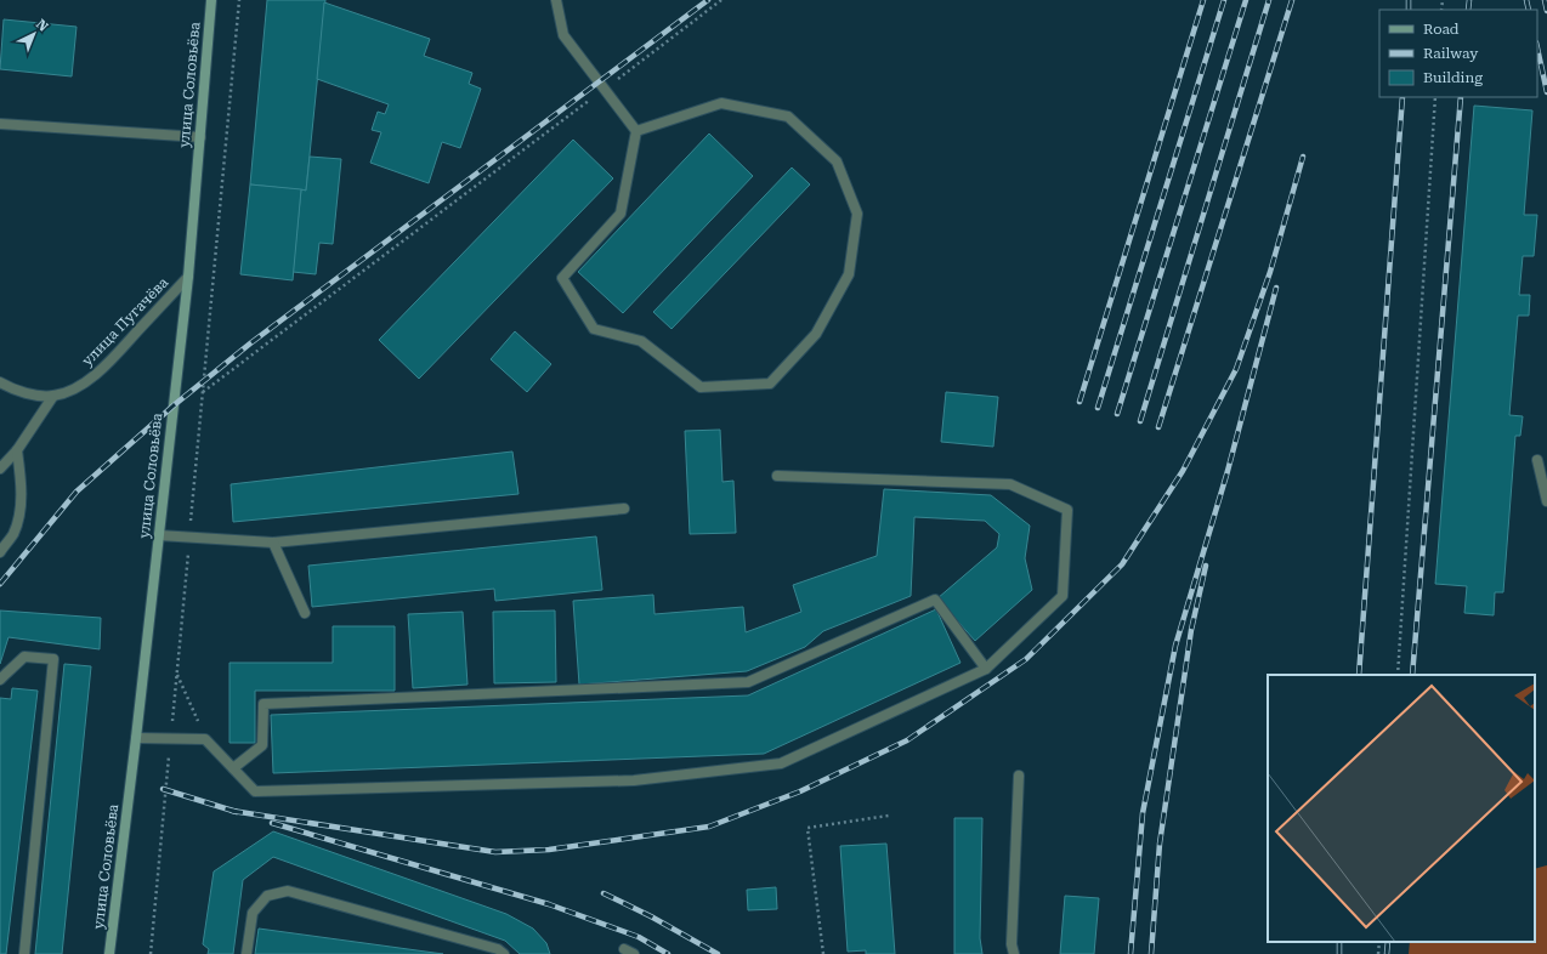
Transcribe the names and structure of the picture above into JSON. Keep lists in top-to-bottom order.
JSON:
{
  "streets": {
    "street": ["улица Соловьёва", "улица Пугачёва"]
  },
  "crossings": [
    ["улица Соловьёва", "улица Пугачёва"]
  ],
  "legend": ["Road", "Railway", "Building"],
  "north": "top right"
}
